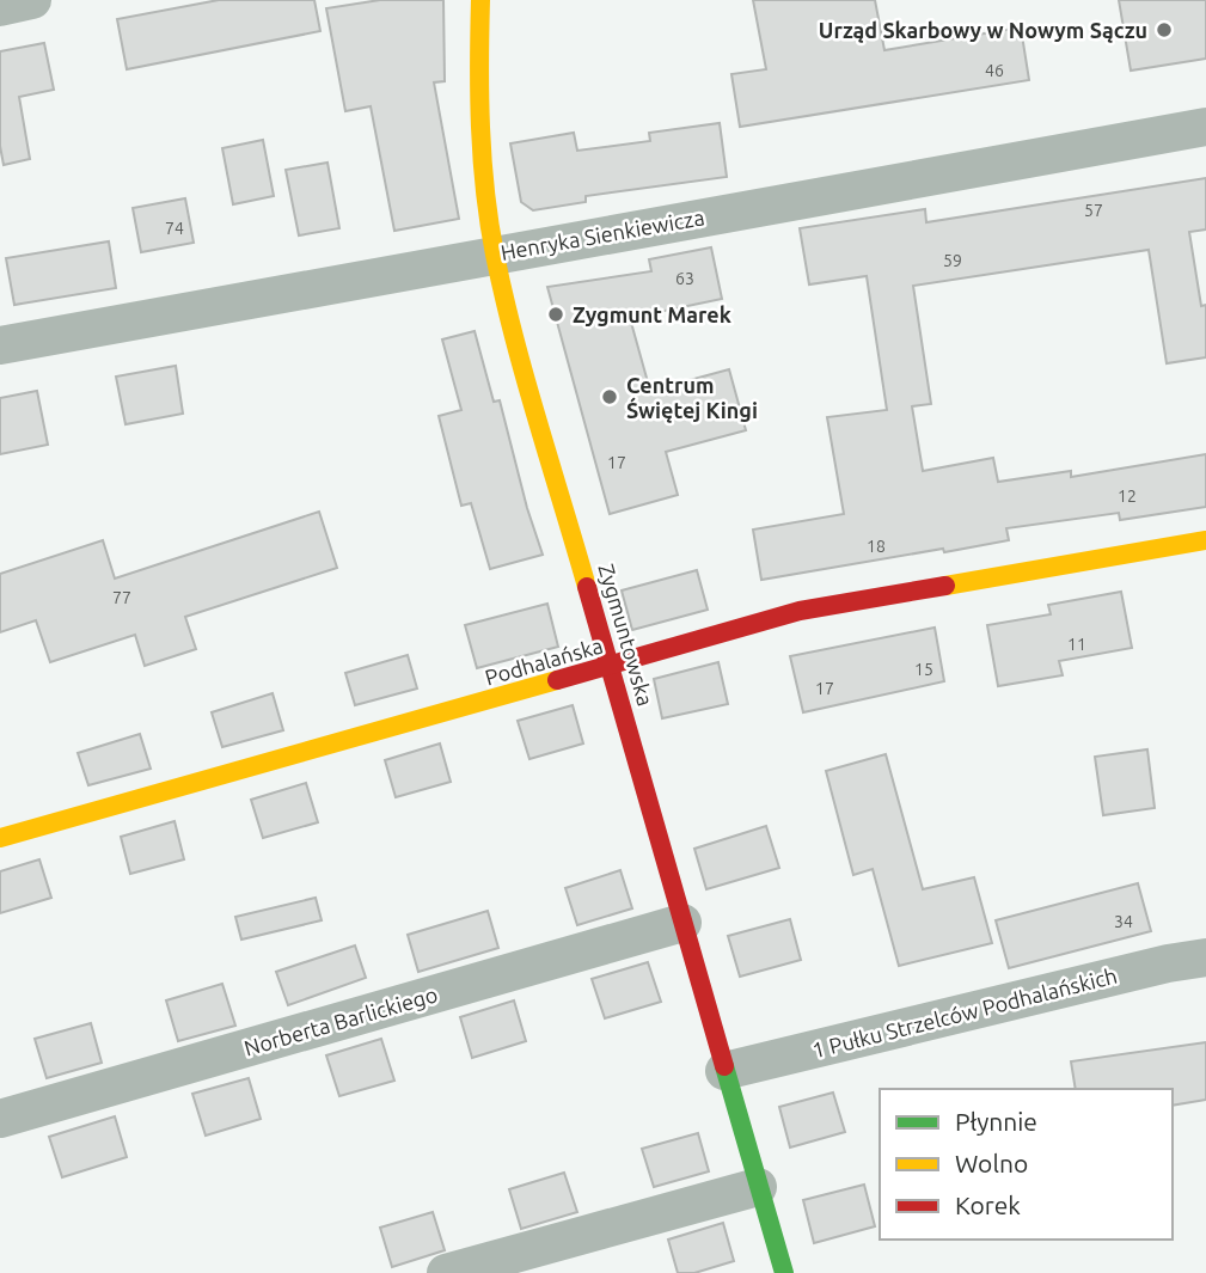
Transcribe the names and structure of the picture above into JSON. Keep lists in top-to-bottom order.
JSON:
{
  "streets": {
    "main road": ["Zygmuntowska", "Podhalańska"],
    "street": ["Henryka Sienkiewicza", "1 Pułku Strzelców Podhalańskich", "Norberta Barlickiego"]
  },
  "crossings": [
    ["Henryka Sienkiewicza", "Zygmuntowska"],
    ["Zygmuntowska", "Podhalańska"],
    ["Zygmuntowska", "1 Pułku Strzelców Podhalańskich"],
    ["Zygmuntowska", "Norberta Barlickiego"]
  ],
  "places": ["Urząd Skarbowy w Nowym Sączu", "Zygmunt Marek", "Centrum Świętej Kingi"],
  "house_numbers": [
    "46",
    "57",
    "74",
    "59",
    "63",
    "17",
    "12",
    "18",
    "77",
    "11",
    "15",
    "17",
    "34"
  ],
  "legend": ["Płynnie", "Wolno", "Korek"]
}
